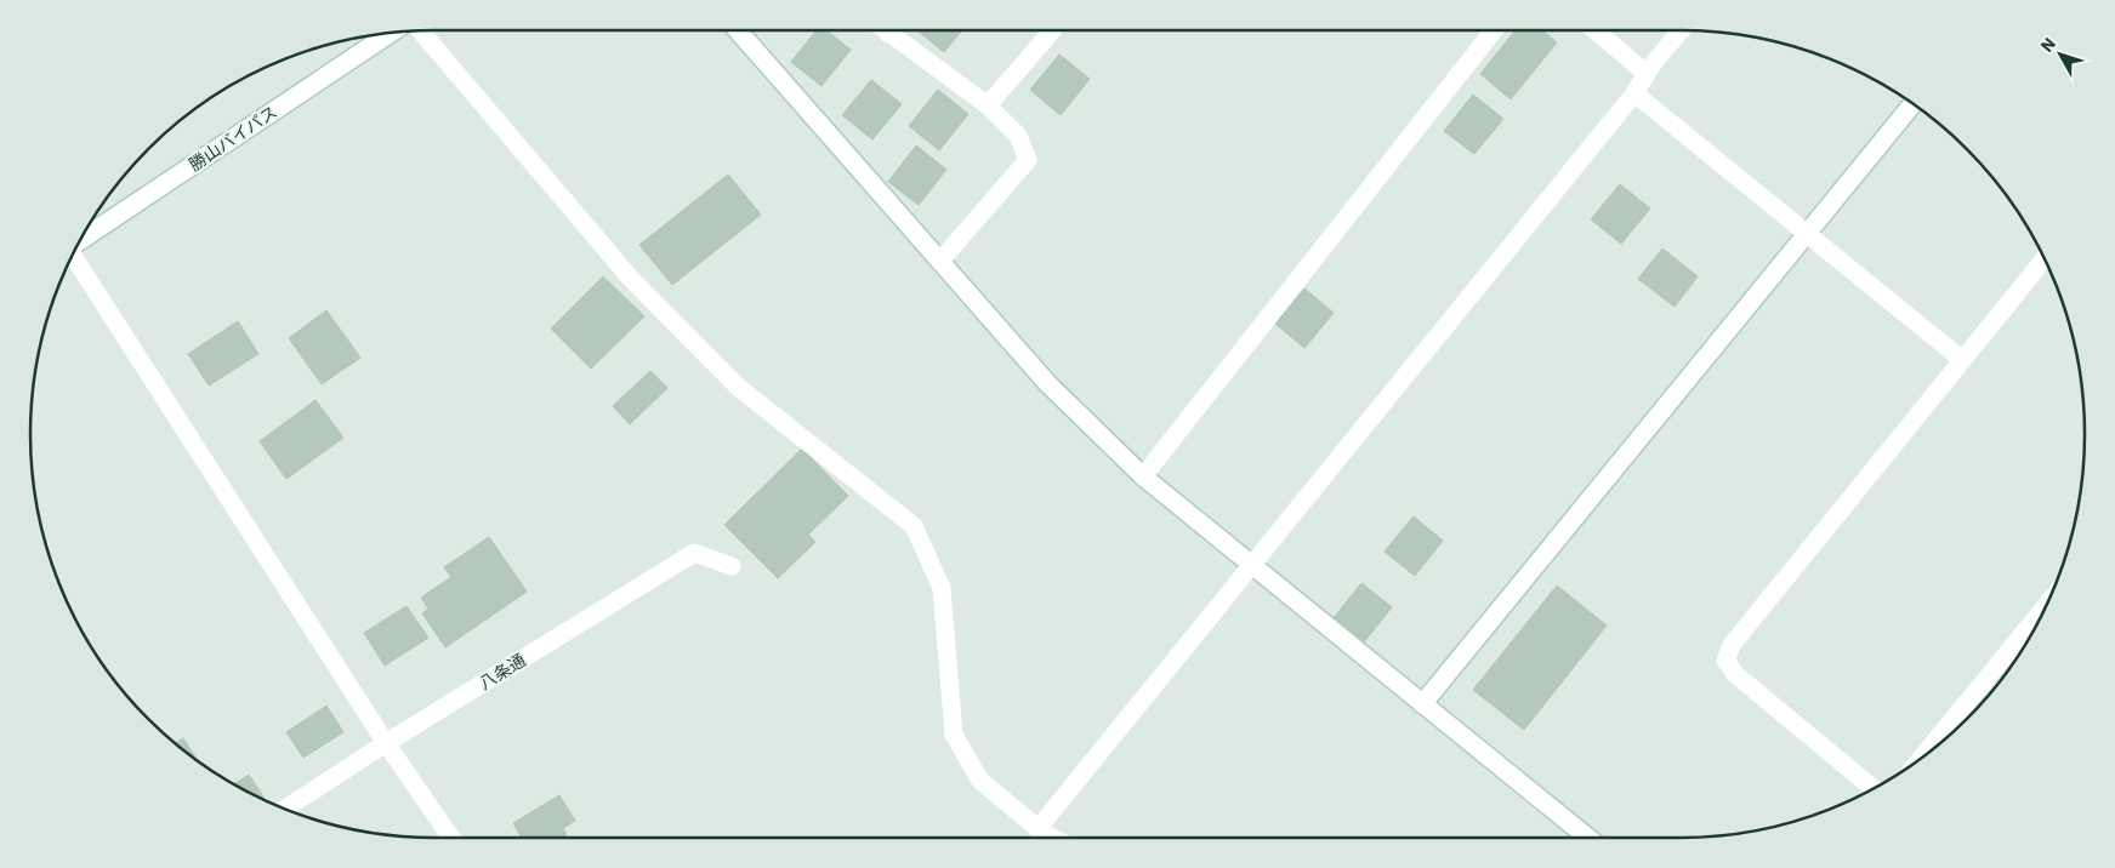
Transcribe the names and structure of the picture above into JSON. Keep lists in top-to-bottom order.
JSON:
{
  "streets": {
    "street": ["勝山バイパス", "八条通"]
  },
  "north": "top left"
}
